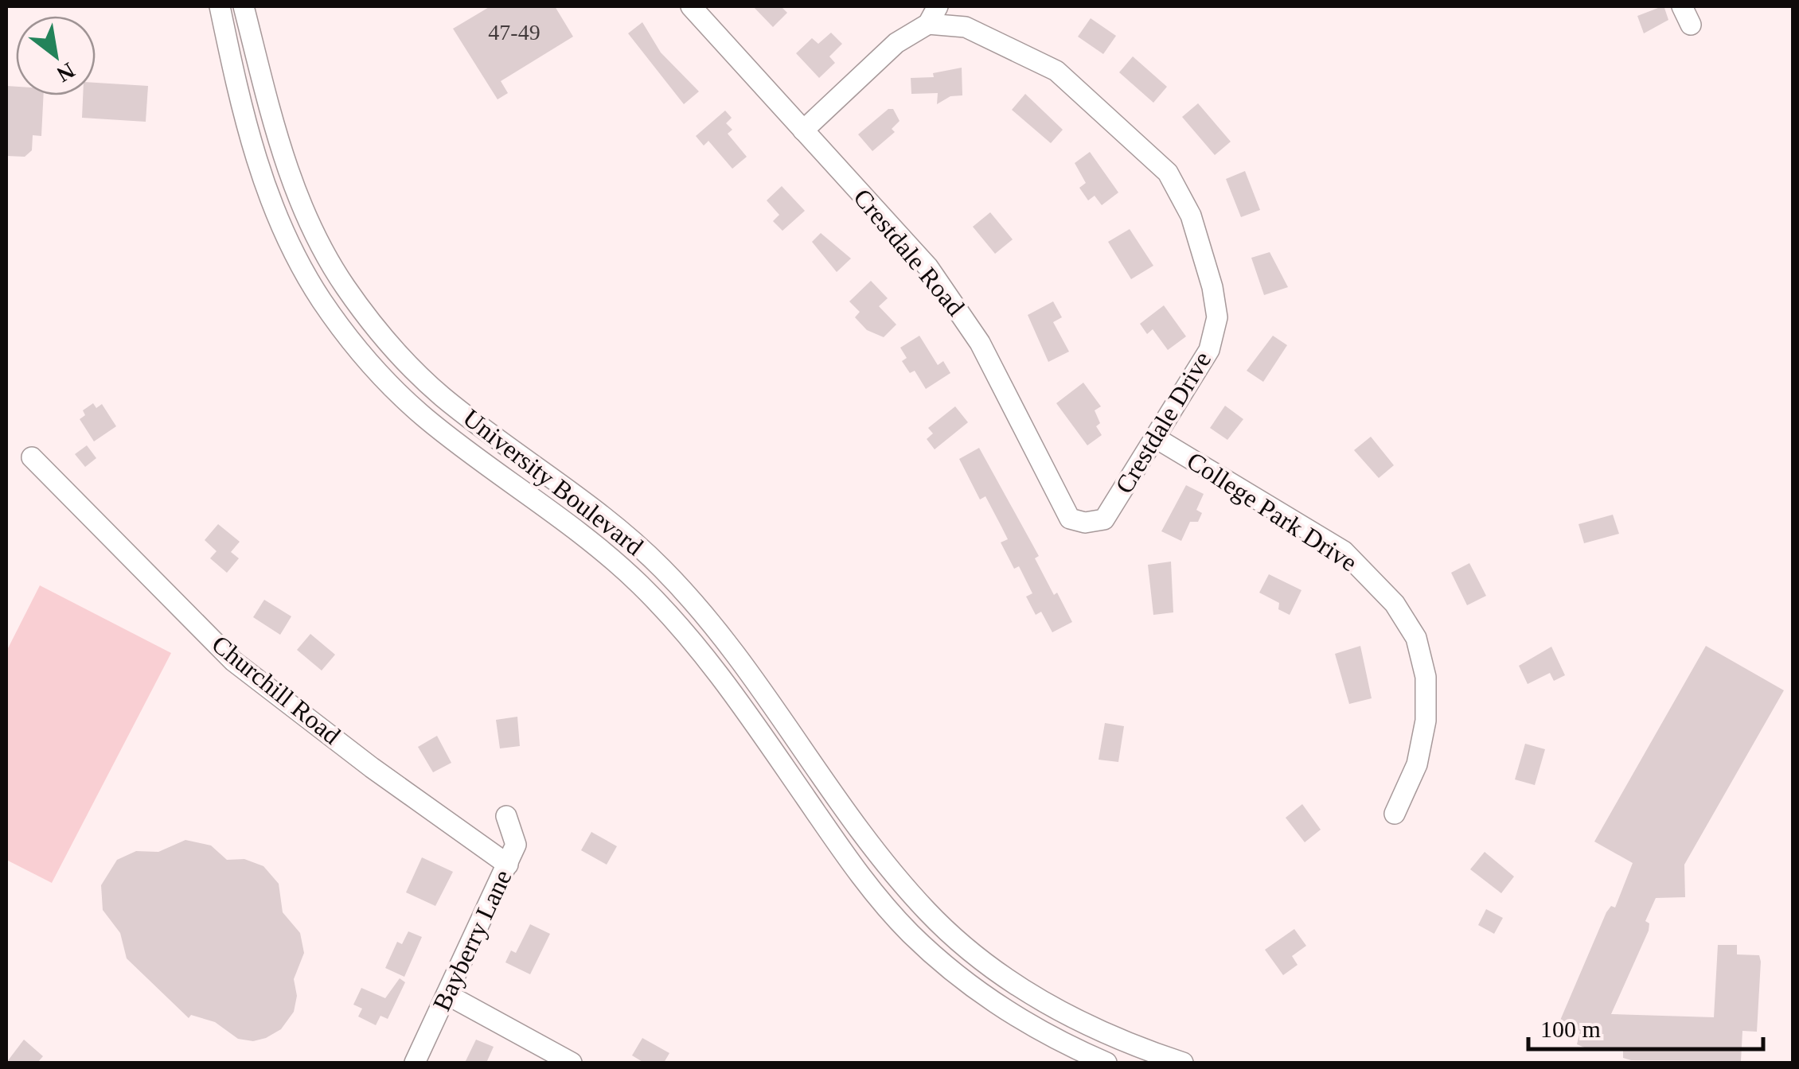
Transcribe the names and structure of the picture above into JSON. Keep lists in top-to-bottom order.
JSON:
{
  "streets": {
    "street": [
      "Crestdale Road",
      "Crestdale Drive",
      "University Boulevard",
      "College Park Drive",
      "Churchill Road",
      "Bayberry Lane"
    ]
  },
  "crossings": [
    ["Crestdale Road", "Crestdale Drive"],
    ["Crestdale Drive", "College Park Drive"],
    ["Churchill Road", "Bayberry Lane"]
  ],
  "house_numbers": ["47-49"],
  "scale_bar": "100 m",
  "north": "bottom right"
}
